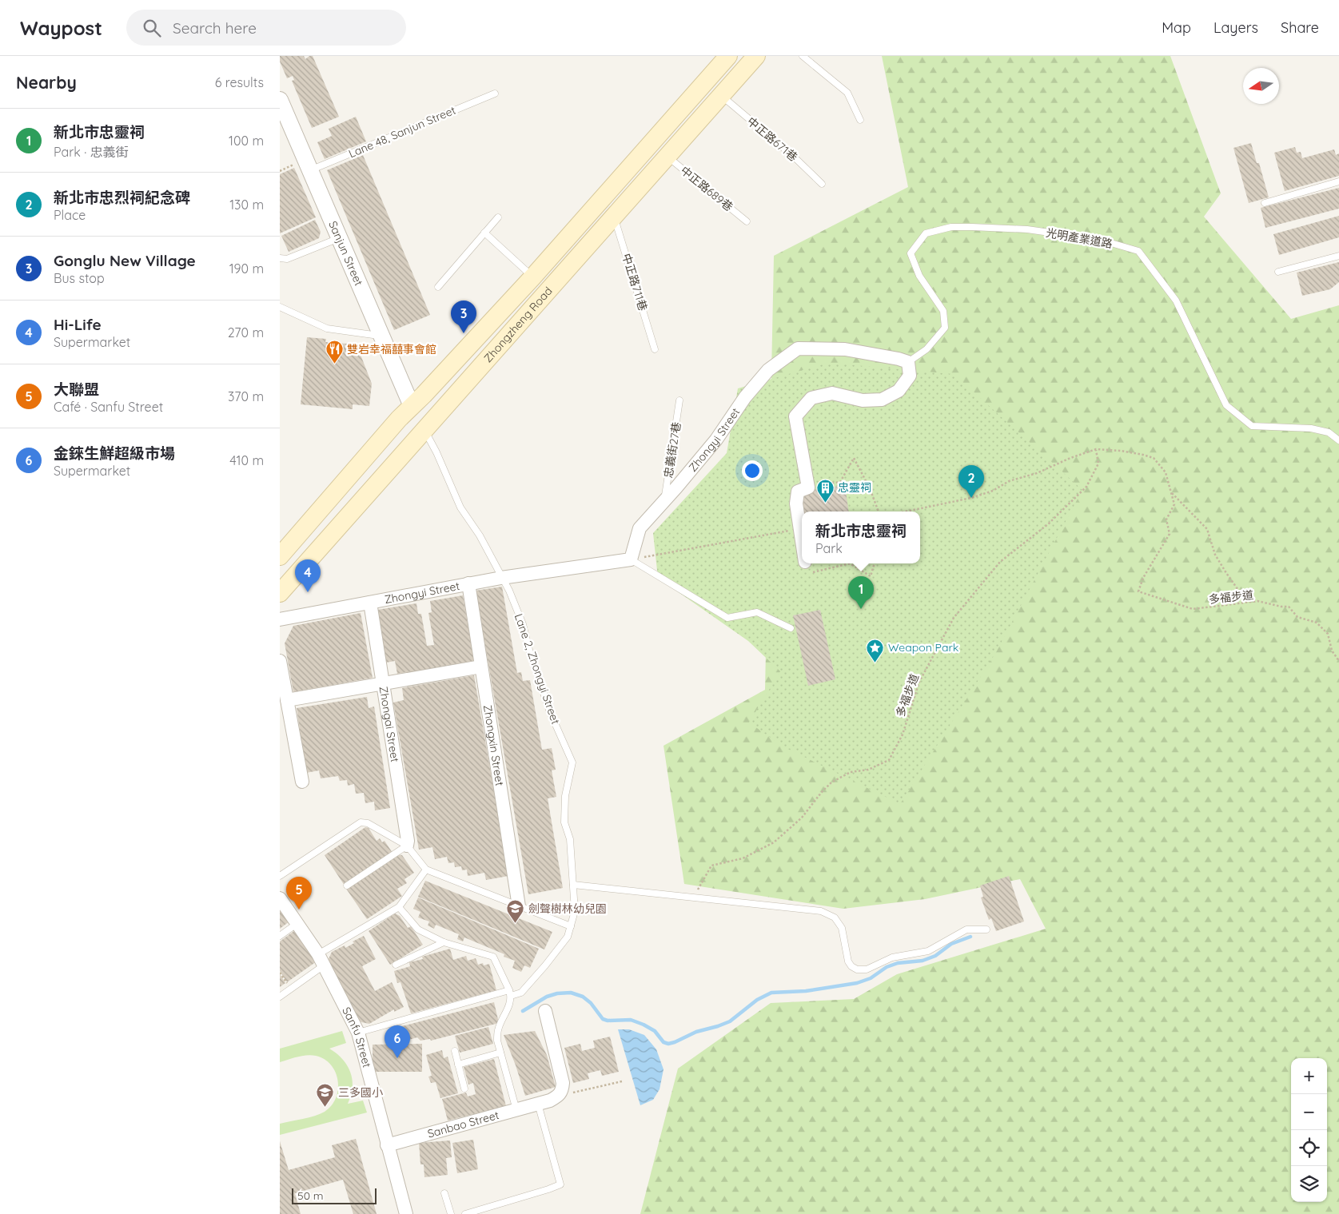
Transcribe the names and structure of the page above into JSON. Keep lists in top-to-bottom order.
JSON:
{
  "streets": {
    "main road": ["Zhongzheng Road"],
    "street": [
      "Sanjun Street",
      "Zhongyi Street",
      "Zhongai Street",
      "Zhongxin Street",
      "Sanfu Street",
      "Sanbao Street"
    ],
    "lane": [
      "Lane 48, Sanjun Street",
      "中正路671巷",
      "中正路689巷",
      "光明產業道路",
      "中正路711巷",
      "忠義街27巷",
      "Lane 2, Zhongyi Street"
    ],
    "path": ["多福步道"]
  },
  "crossings": [
    ["Lane 48, Sanjun Street", "Sanjun Street"],
    ["中正路671巷", "Zhongzheng Road"],
    ["中正路689巷", "Zhongzheng Road"],
    ["光明產業道路", "Zhongyi Street"],
    ["Sanjun Street", "Zhongzheng Road"],
    ["中正路711巷", "Zhongzheng Road"],
    ["Zhongzheng Road", "Lane 2, Zhongyi Street"],
    ["Zhongyi Street", "忠義街27巷"],
    ["Zhongyi Street", "Lane 2, Zhongyi Street"],
    ["Zhongyi Street", "Zhongai Street"],
    ["Zhongyi Street", "Zhongxin Street"],
    ["Lane 2, Zhongyi Street", "Sanfu Street"],
    ["Sanfu Street", "Sanbao Street"]
  ],
  "places": {
    "restaurant": ["雙岩幸福囍事會館"],
    "building": ["忠靈祠"],
    "place": ["Weapon Park"],
    "school or university": ["劍聲樹林幼兒園", "三多國小"]
  },
  "scale_bar": "50 m",
  "north": "left",
  "page": {
    "header": "Waypost",
    "search": "Search here",
    "nav": ["Map", "Layers", "Share"],
    "heading": ["Nearby", "6 results"],
    "list": [
      {
        "mark": "1",
        "name": "新北市忠靈祠",
        "note": "Park · 忠義街",
        "value": "100 m"
      },
      {
        "mark": "2",
        "name": "新北市忠烈祠紀念碑",
        "note": "Place",
        "value": "130 m"
      },
      {
        "mark": "3",
        "name": "Gonglu New Village",
        "note": "Bus stop",
        "value": "190 m"
      },
      {
        "mark": "4",
        "name": "Hi-Life",
        "note": "Supermarket",
        "value": "270 m"
      },
      {
        "mark": "5",
        "name": "大聯盟",
        "note": "Café · Sanfu Street",
        "value": "370 m"
      },
      {
        "mark": "6",
        "name": "金錸生鮮超級市場",
        "note": "Supermarket",
        "value": "410 m"
      }
    ],
    "pins": [
      "3",
      "2",
      "4",
      "1",
      "5",
      "6"
    ],
    "popup": ["新北市忠靈祠", "Park"],
    "map_buttons": ["+", "−"],
    "scale": "50 m"
  }
}
